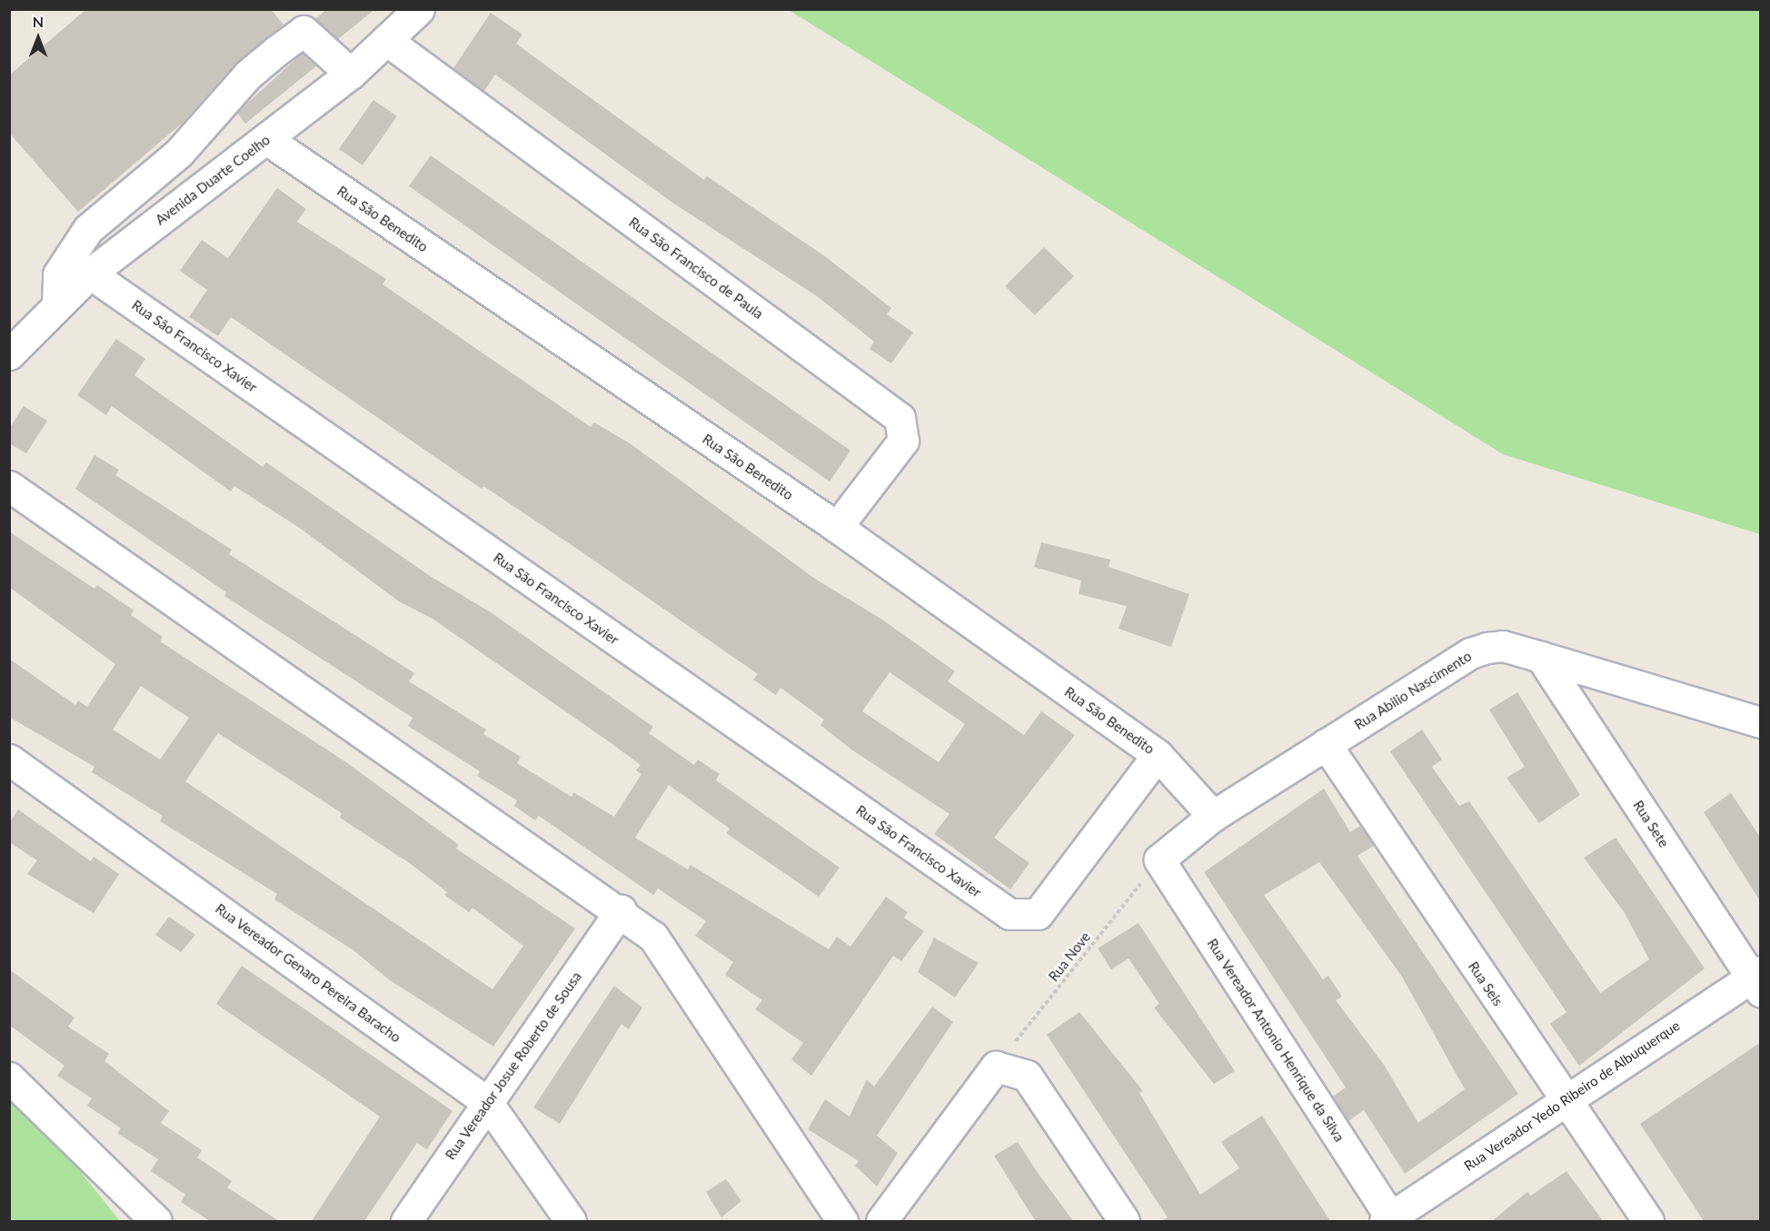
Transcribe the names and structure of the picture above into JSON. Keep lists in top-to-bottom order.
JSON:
{
  "streets": {
    "street": [
      "Avenida Duarte Coelho",
      "Rua São Benedito",
      "Rua São Francisco de Paula",
      "Rua São Francisco Xavier",
      "Rua Abilio Nascimento",
      "Rua Sete",
      "Rua Vereador Genaro Pereira Baracho",
      "Rua Seis",
      "Rua Vereador Antonio Henrique da Silva",
      "Rua Vereador Josue Roberto de Sousa",
      "Rua Vereador Yedo Ribeiro de Albuquerque"
    ],
    "path": ["Rua Nove"]
  },
  "crossings": [
    ["Avenida Duarte Coelho", "Rua São Benedito"],
    ["Avenida Duarte Coelho", "Rua São Francisco de Paula"],
    ["Avenida Duarte Coelho", "Rua São Francisco Xavier"],
    ["Rua São Benedito", "Rua São Francisco de Paula"],
    ["Rua São Benedito", "Rua São Francisco Xavier"],
    ["Rua São Benedito", "Rua Abilio Nascimento"],
    ["Rua Abilio Nascimento", "Rua Sete"],
    ["Rua Abilio Nascimento", "Rua Nove"],
    ["Rua Abilio Nascimento", "Rua Seis"],
    ["Rua Abilio Nascimento", "Rua Vereador Antonio Henrique da Silva"],
    ["Rua Sete", "Rua Vereador Yedo Ribeiro de Albuquerque"],
    ["Rua Nove", "Rua Vereador Antonio Henrique da Silva"],
    ["Rua Vereador Genaro Pereira Baracho", "Rua Vereador Josue Roberto de Sousa"],
    ["Rua Seis", "Rua Vereador Yedo Ribeiro de Albuquerque"],
    ["Rua Vereador Antonio Henrique da Silva", "Rua Vereador Yedo Ribeiro de Albuquerque"]
  ],
  "north": "top"
}
